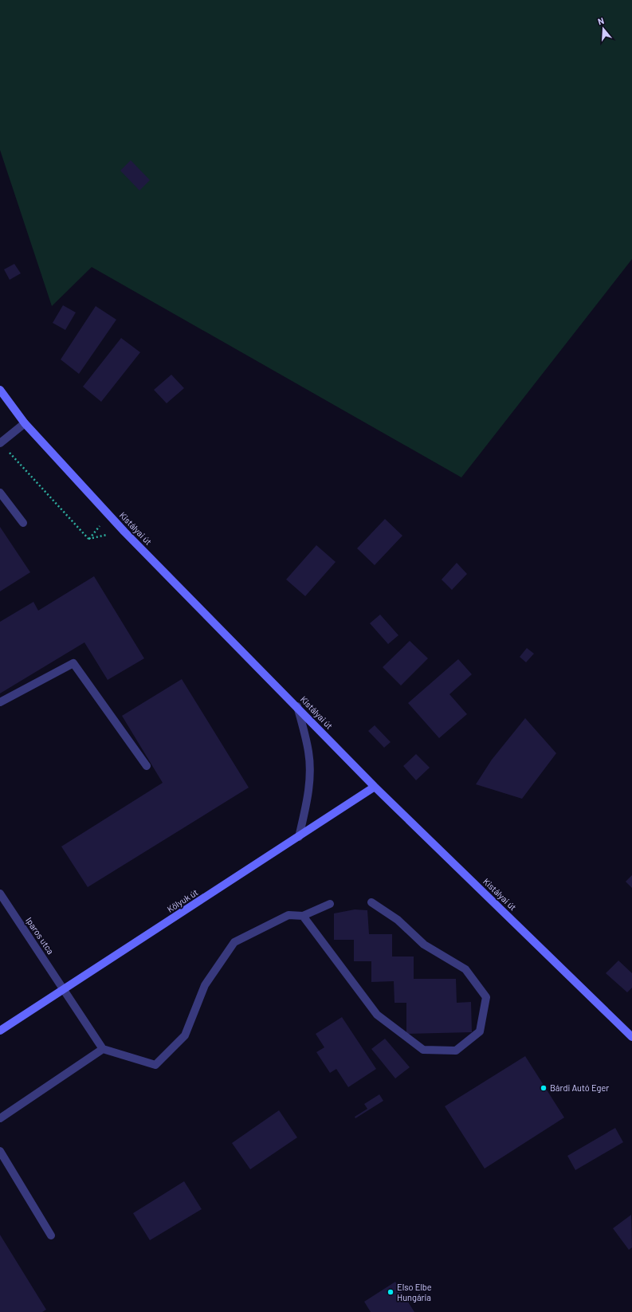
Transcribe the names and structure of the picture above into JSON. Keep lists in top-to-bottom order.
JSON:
{
  "streets": {
    "main road": ["Kistályai út", "Kőlyuk út"],
    "lane": ["Iparos utca"]
  },
  "crossings": [
    ["Kistályai út", "Kőlyuk út"],
    ["Kőlyuk út", "Iparos utca"]
  ],
  "places": ["Bárdi Autó Eger", "Elso Elbe Hungária"],
  "north": "top"
}
